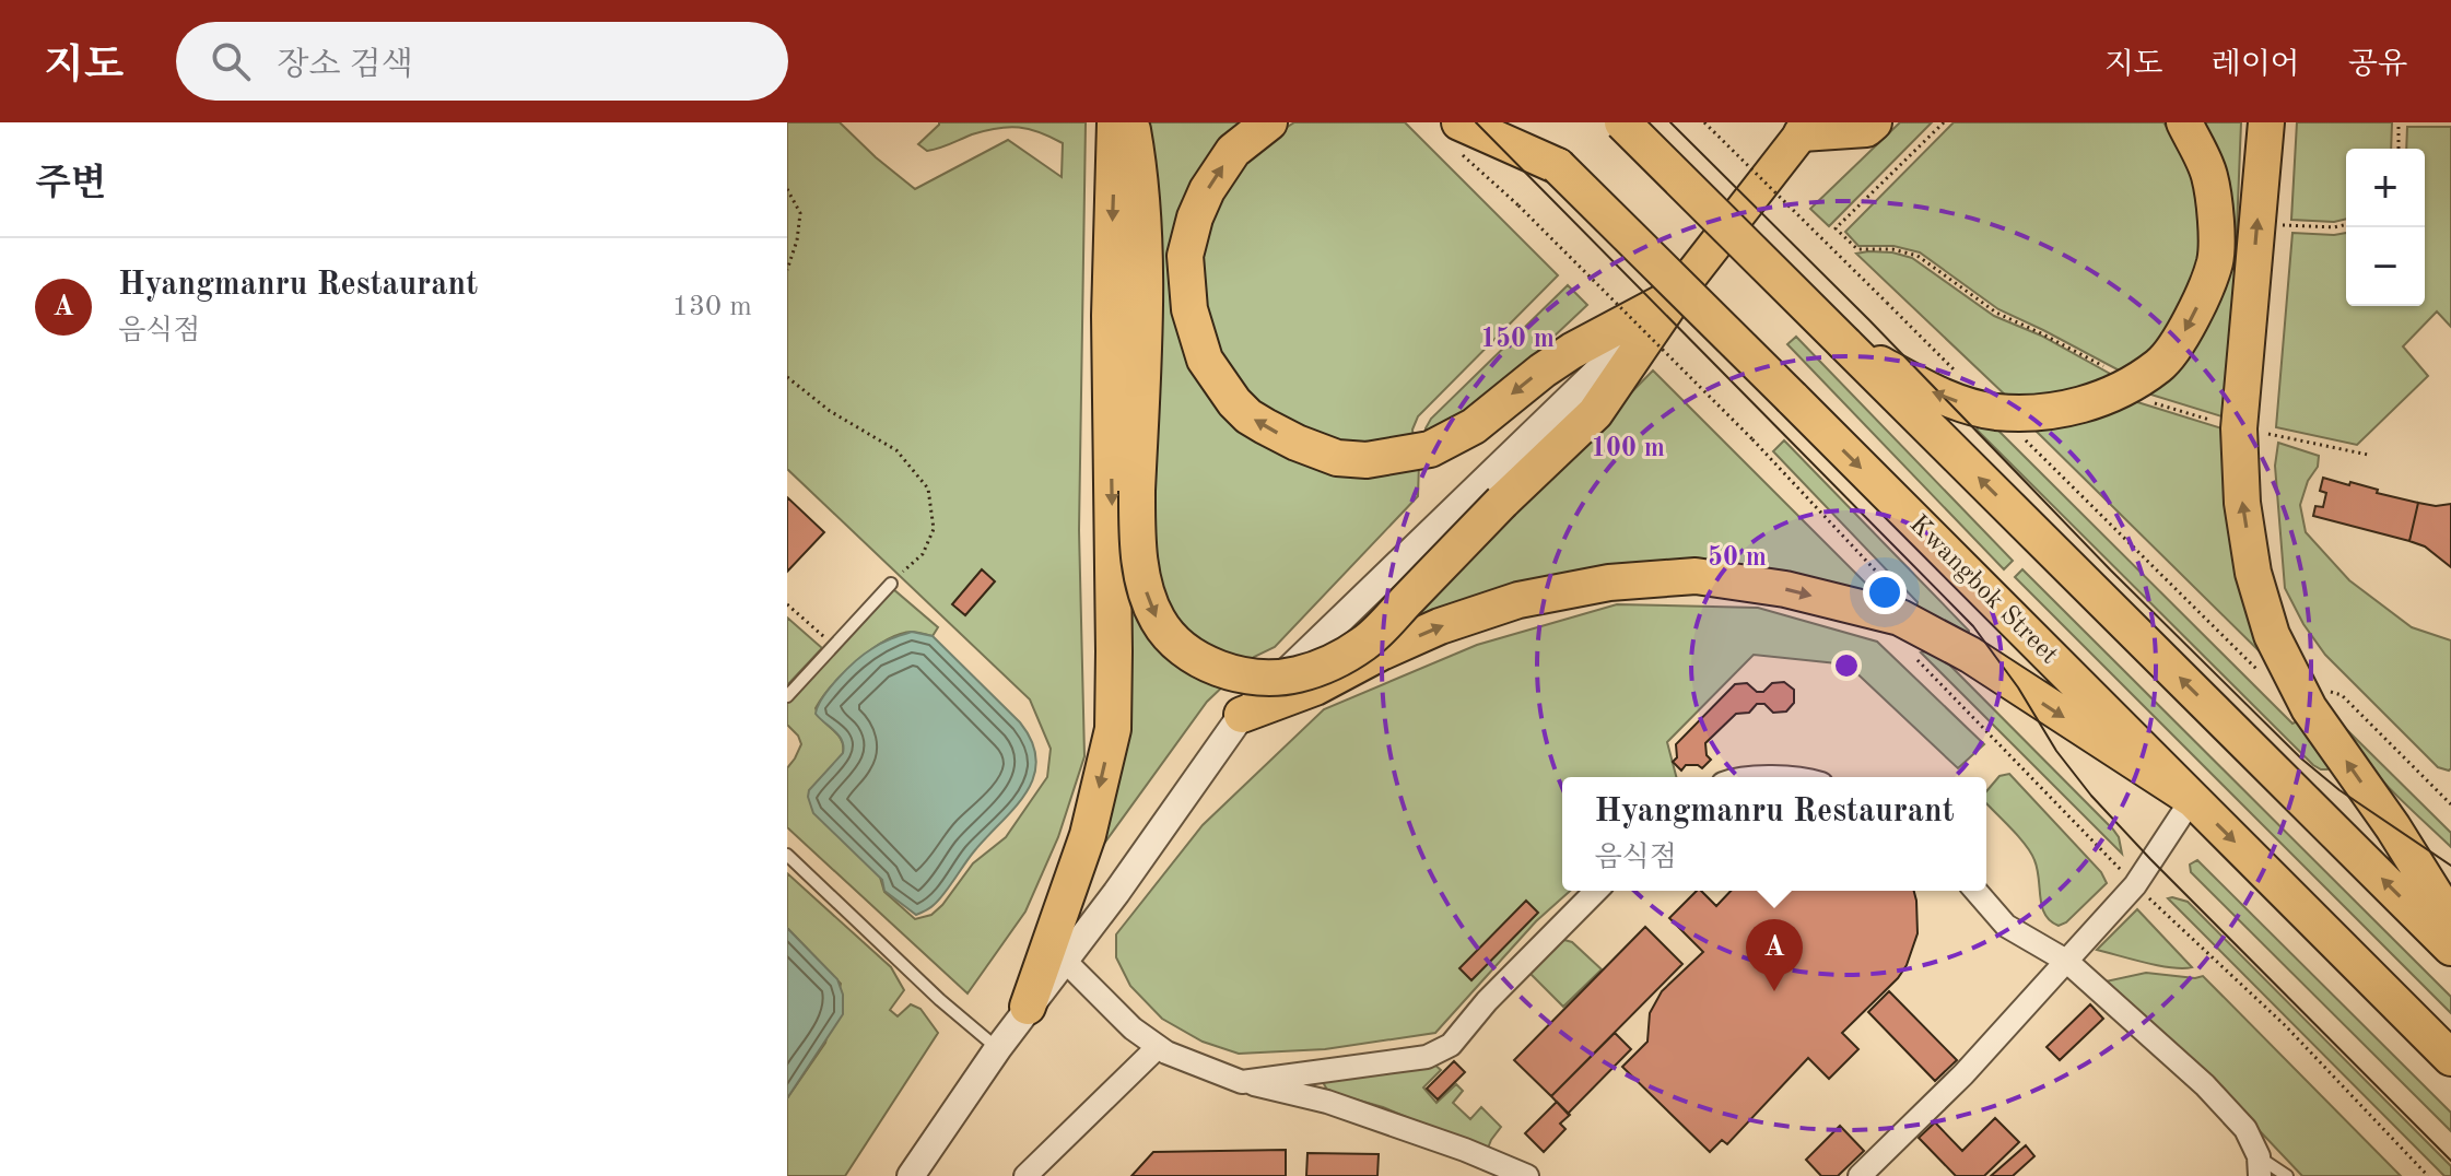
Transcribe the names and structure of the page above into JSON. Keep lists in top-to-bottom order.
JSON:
{
  "streets": {
    "highway": ["Kwangbok Street"]
  },
  "page": {
    "header": "지도",
    "search": "장소 검색",
    "nav": ["지도", "레이어", "공유"],
    "heading": "주변",
    "map_buttons": ["+", "−"],
    "list": [
      {
        "mark": "A",
        "name": "Hyangmanru Restaurant",
        "note": "음식점",
        "value": "130 m"
      }
    ],
    "popup": ["Hyangmanru Restaurant", "음식점"],
    "pins": "A"
  },
  "rings": ["150 m", "100 m", "50 m"]
}
